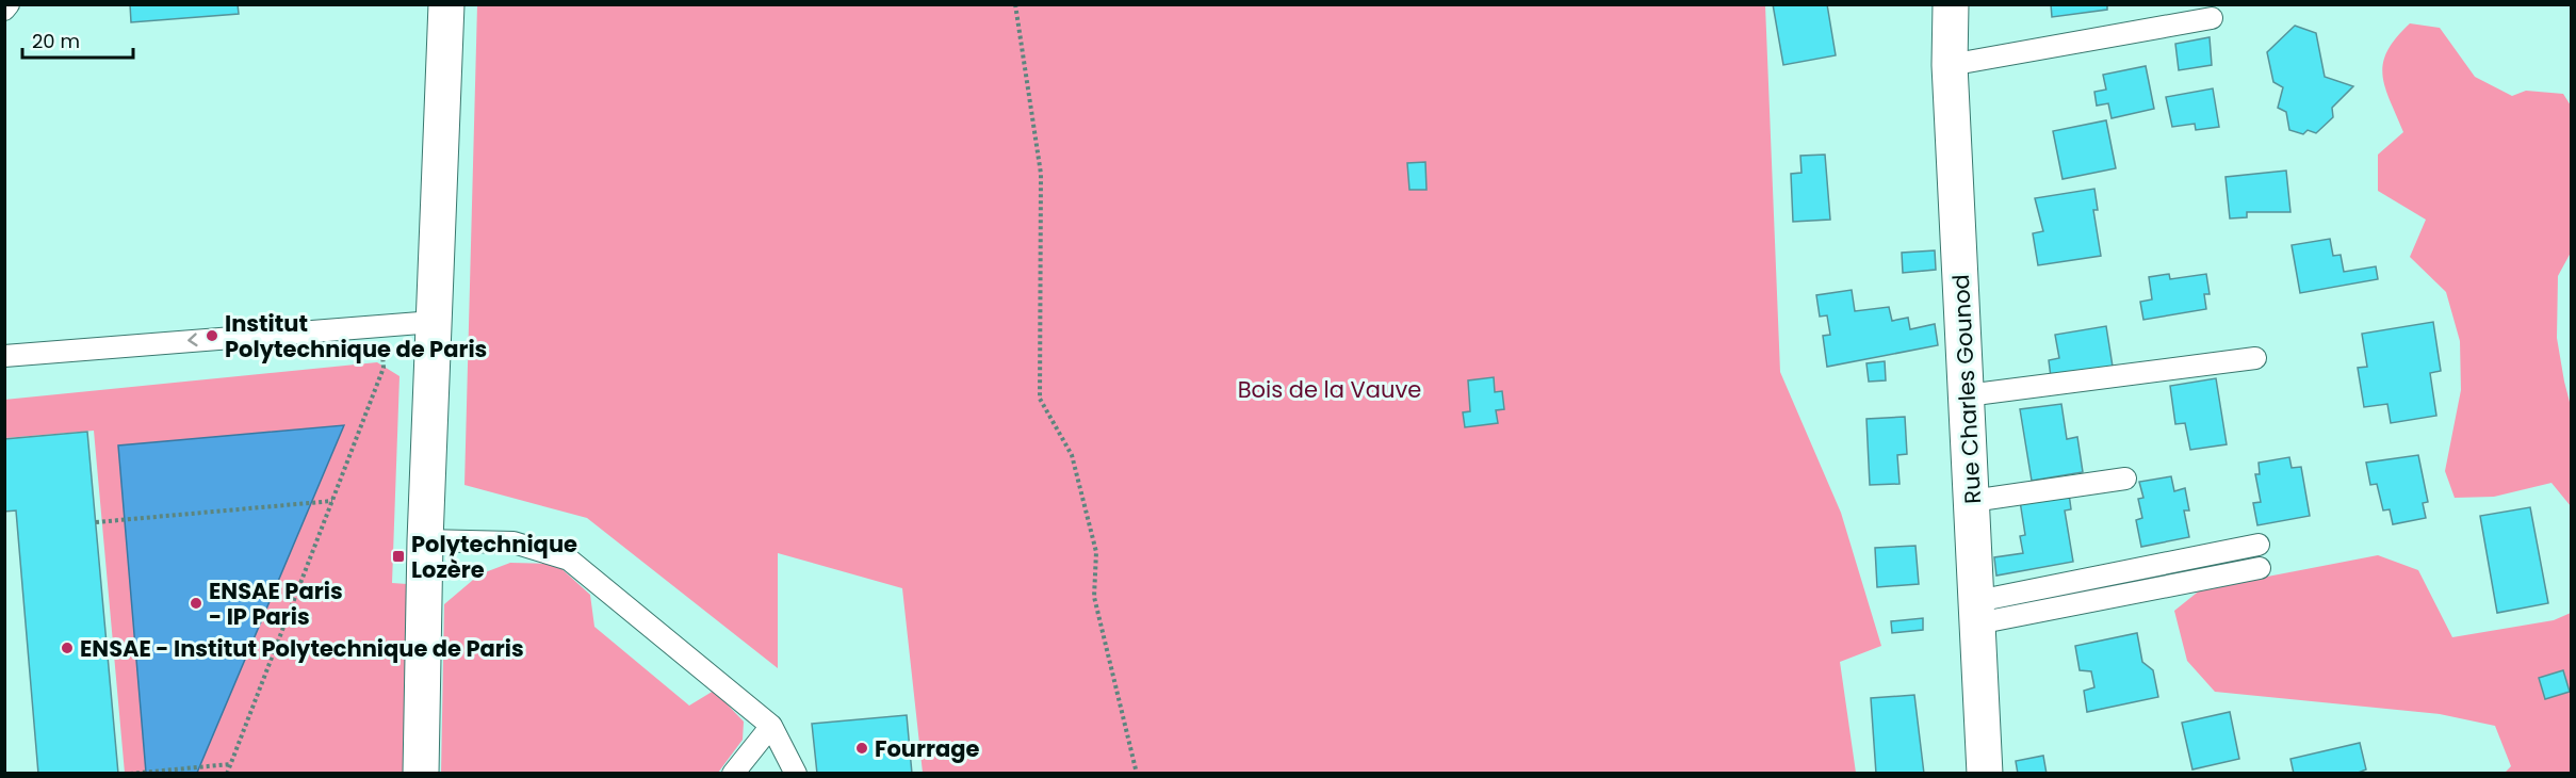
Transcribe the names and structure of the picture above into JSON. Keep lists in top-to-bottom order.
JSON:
{
  "streets": {
    "street": ["Rue Charles Gounod"]
  },
  "parks": ["Bois de la Vauve"],
  "places": {
    "other": [
      "Institut Polytechnique de Paris",
      "ENSAE Paris - IP Paris",
      "ENSAE - Institut Polytechnique de Paris",
      "Fourrage"
    ],
    "transit": ["Polytechnique Lozère"]
  },
  "scale_bar": "20 m"
}
